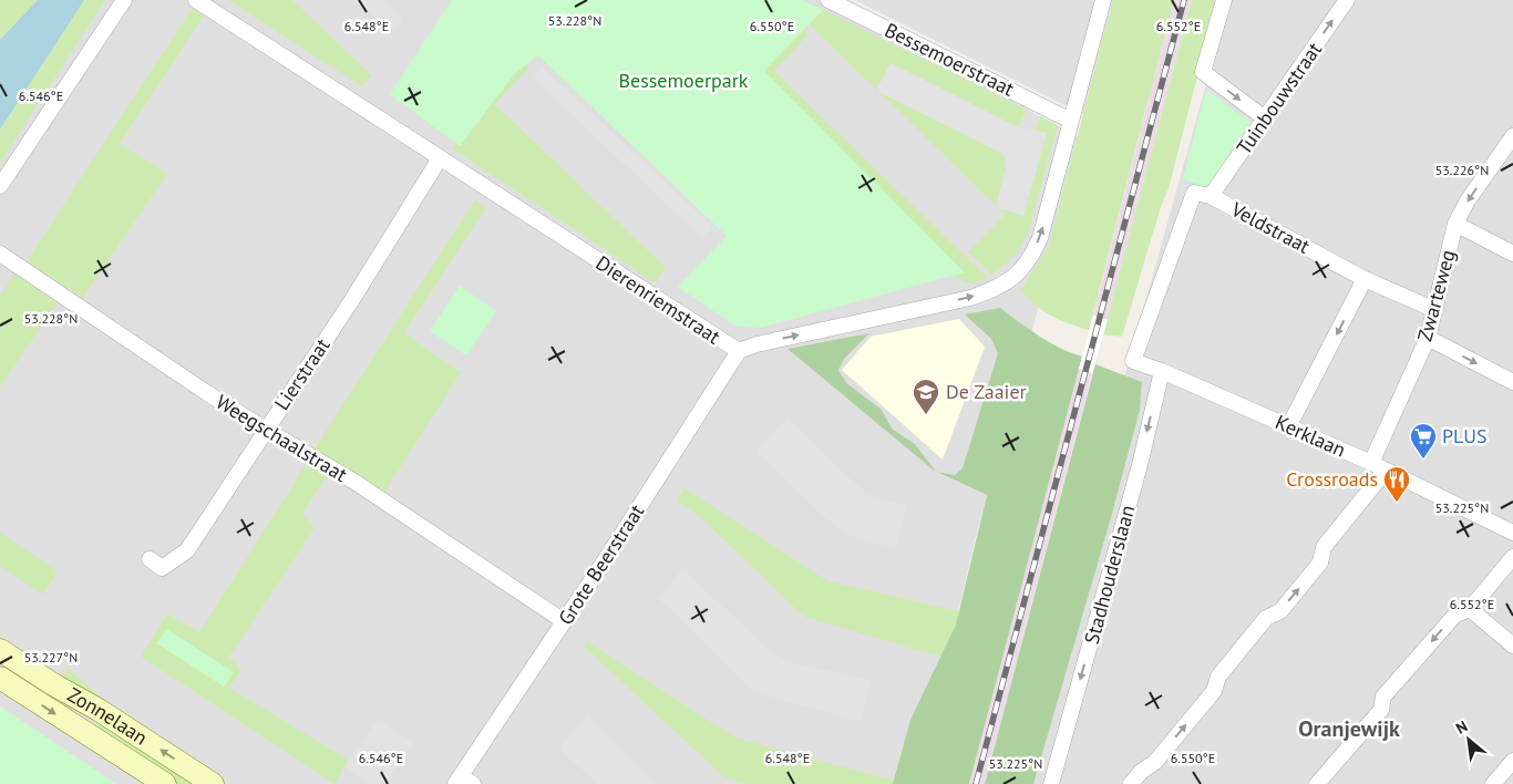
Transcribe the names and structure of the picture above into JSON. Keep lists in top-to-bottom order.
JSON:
{
  "streets": {
    "street": [
      "Bessemoerstraat",
      "Tuinbouwstraat",
      "Veldstraat",
      "Zwarteweg",
      "Dierenriemstraat",
      "Lierstraat",
      "Kerklaan",
      "Weegschaalstraat",
      "Grote Beerstraat",
      "Stadhouderslaan",
      "Zonnelaan"
    ]
  },
  "crossings": [
    ["Bessemoerstraat", "Dierenriemstraat"],
    ["Tuinbouwstraat", "Veldstraat"],
    ["Veldstraat", "Zwarteweg"],
    ["Veldstraat", "Kerklaan"],
    ["Zwarteweg", "Kerklaan"],
    ["Dierenriemstraat", "Lierstraat"],
    ["Dierenriemstraat", "Grote Beerstraat"],
    ["Lierstraat", "Weegschaalstraat"],
    ["Kerklaan", "Stadhouderslaan"],
    ["Weegschaalstraat", "Grote Beerstraat"]
  ],
  "one_way": ["Tuinbouwstraat"],
  "districts": ["Oranjewijk"],
  "parks": ["Bessemoerpark"],
  "places": {
    "school or university": ["De Zaaier"],
    "supermarket": ["PLUS"],
    "restaurant": ["Crossroads"]
  },
  "north": "top left",
  "coordinates": [
    "53.228°N",
    "6.548°E",
    "6.550°E",
    "6.552°E",
    "6.546°E",
    "53.226°N",
    "53.225°N",
    "53.227°N"
  ]
}
